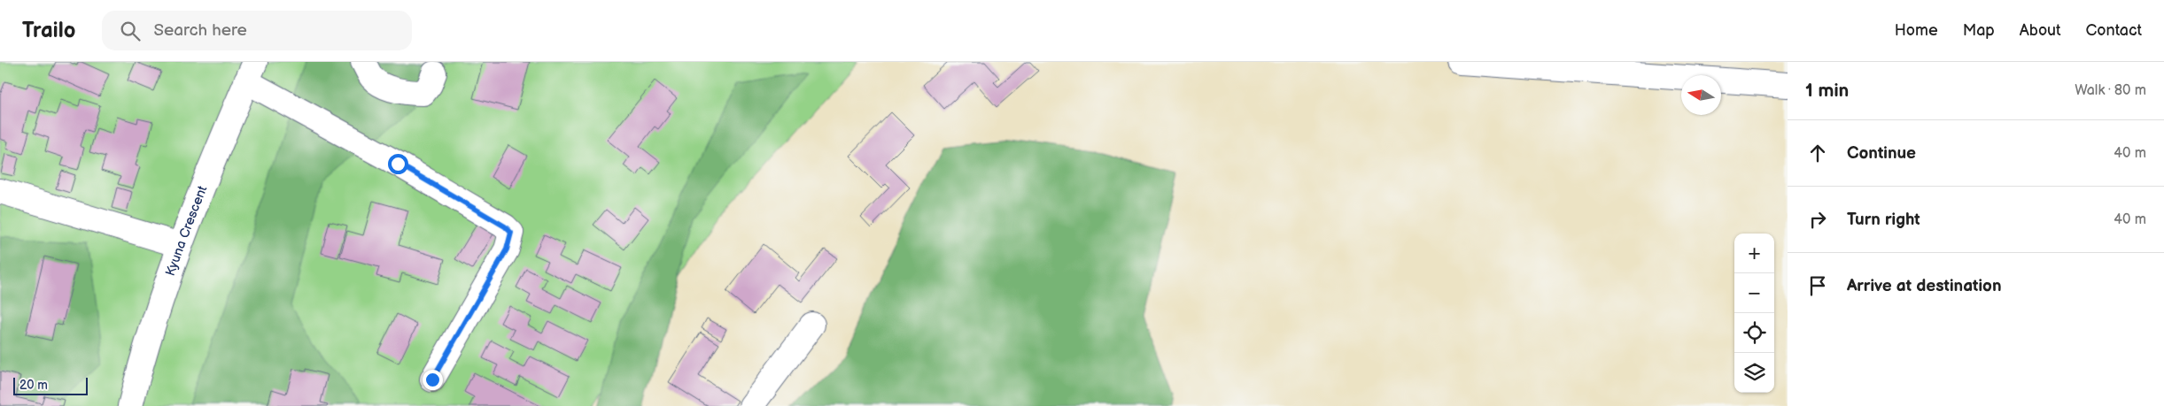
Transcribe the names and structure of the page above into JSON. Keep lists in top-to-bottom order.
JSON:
{
  "streets": {
    "street": ["Kyuna Crescent"]
  },
  "scale_bar": "20 m",
  "north": "left",
  "page": {
    "header": "Trailo",
    "search": "Search here",
    "nav": [
      "Home",
      "Map",
      "About",
      "Contact"
    ],
    "heading": ["1 min", "Walk · 80 m"],
    "list": [
      ["Continue", "40 m"],
      ["Turn right", "40 m"],
      "Arrive at destination"
    ],
    "map_buttons": ["+", "−"],
    "scale": "20 m"
  }
}
